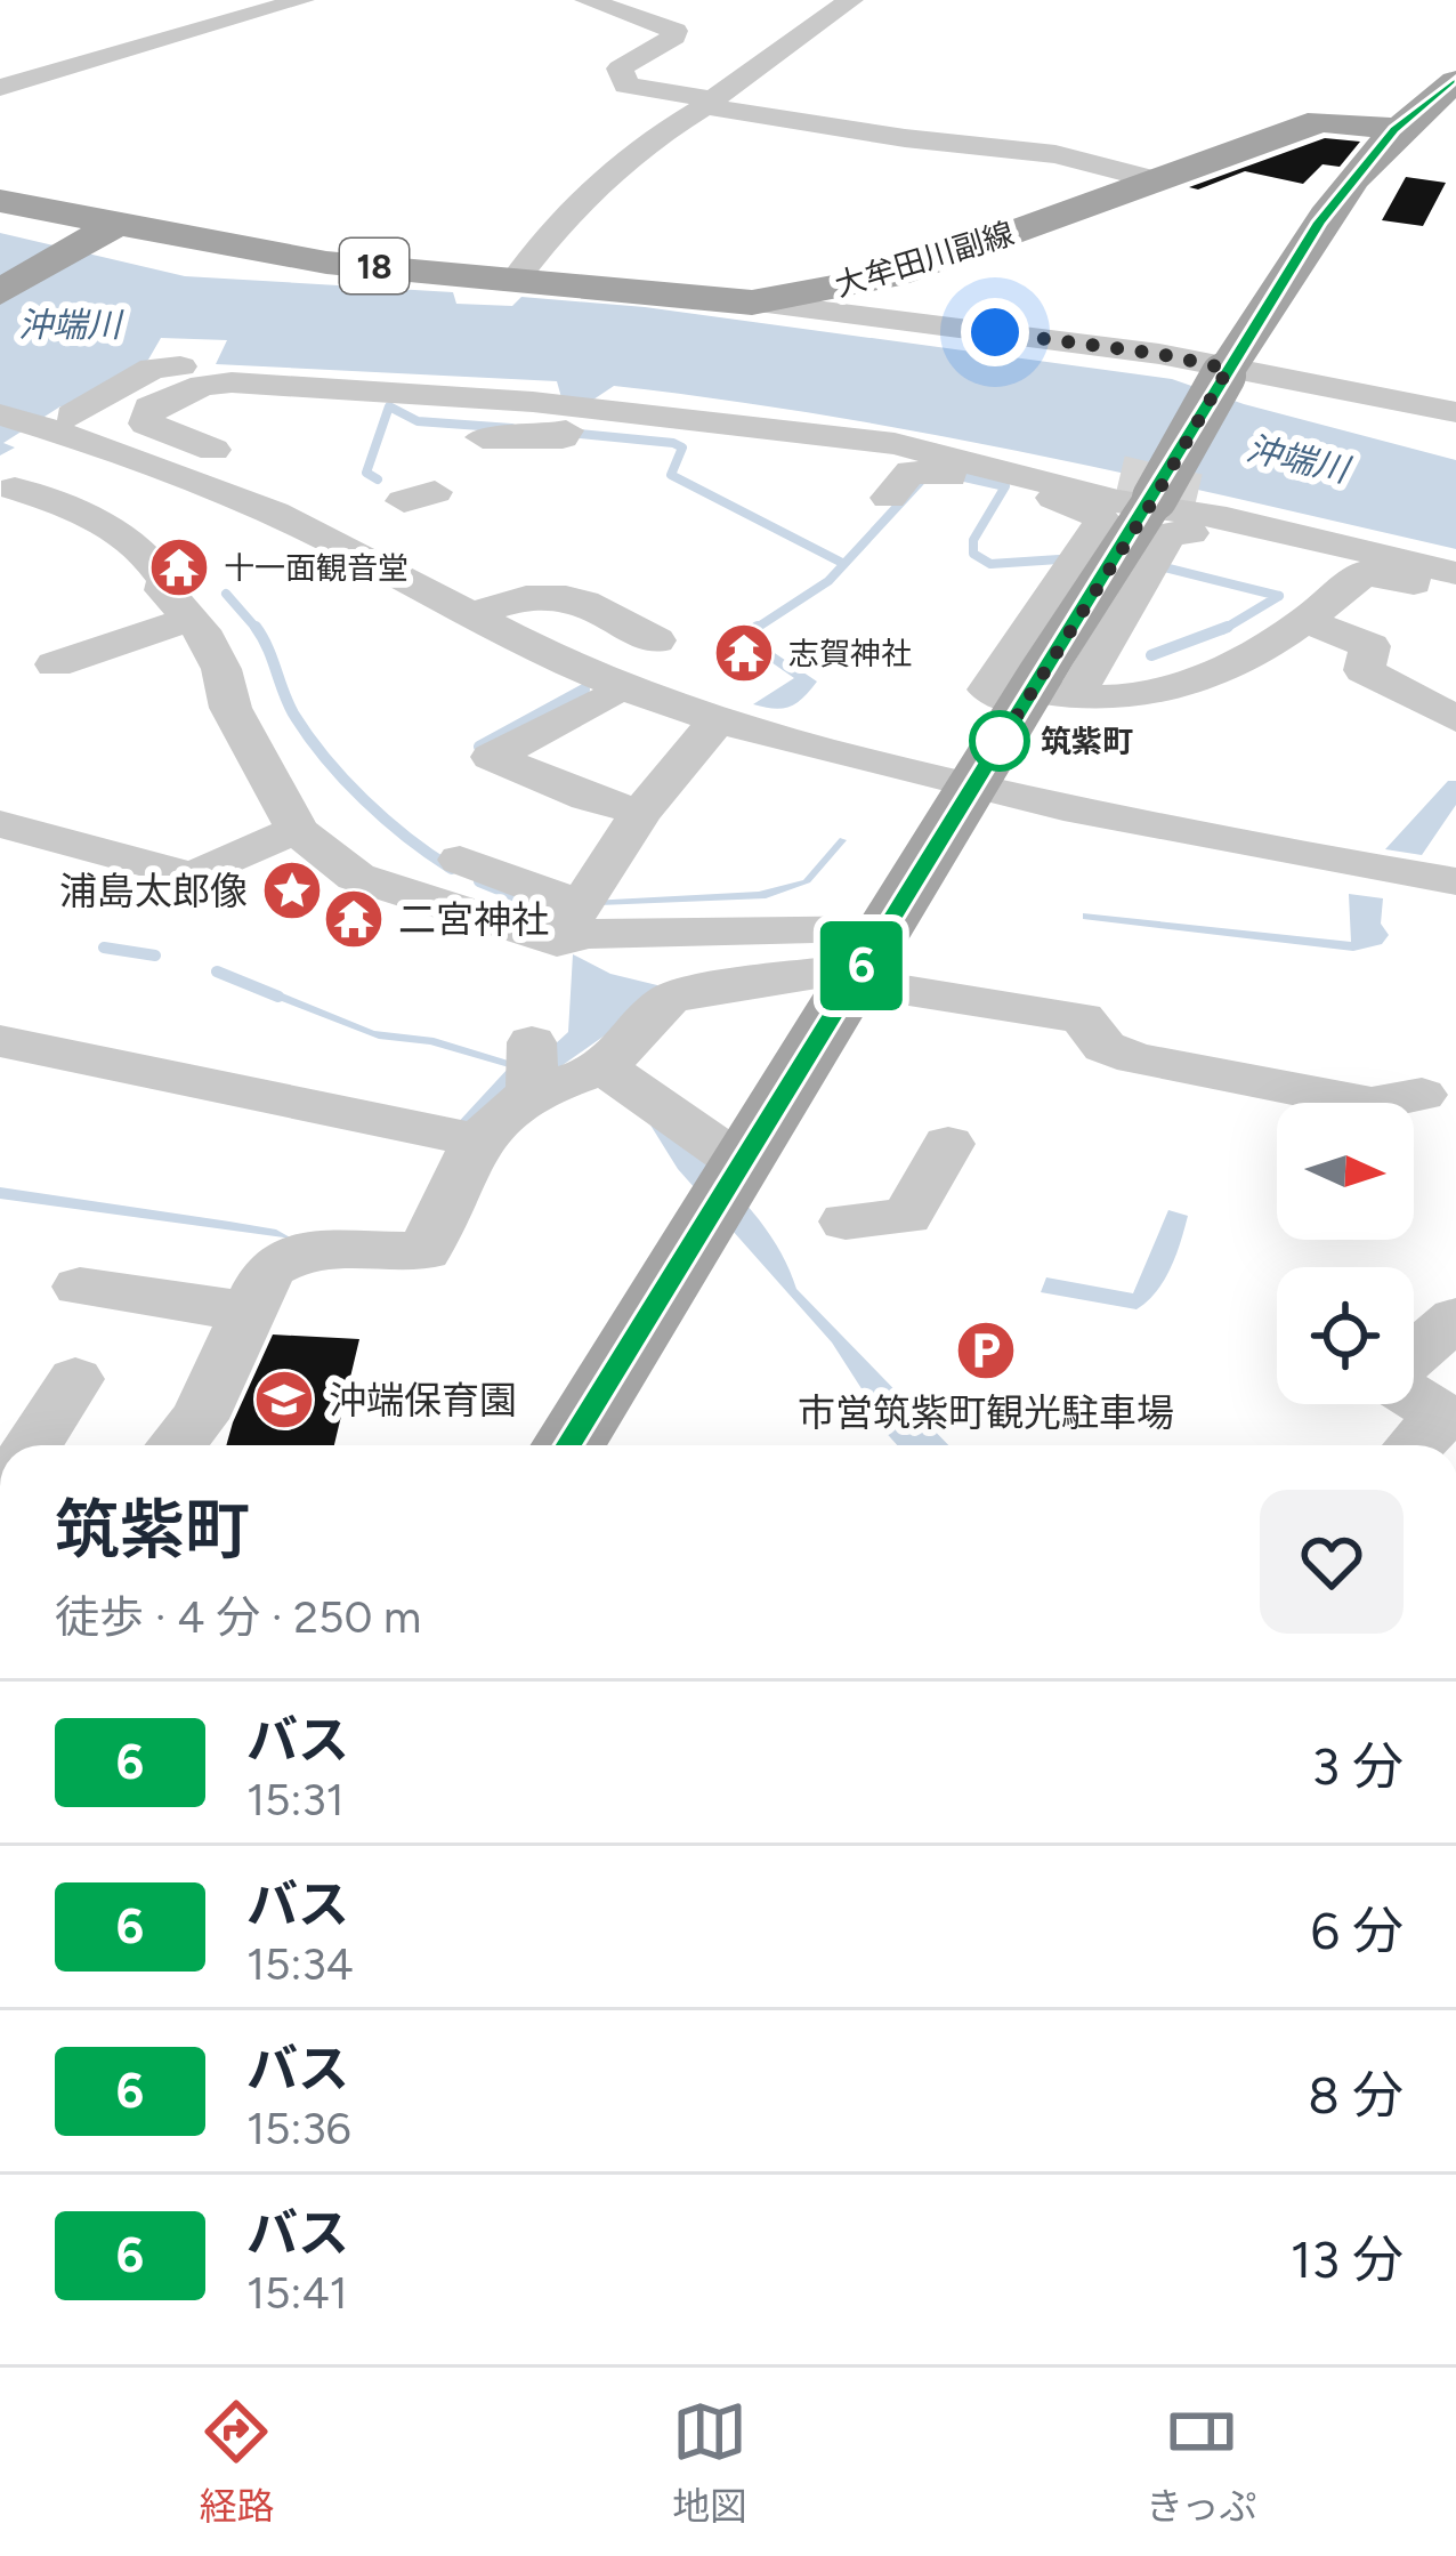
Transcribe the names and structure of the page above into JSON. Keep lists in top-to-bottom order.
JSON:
{
  "streets": {
    "main road": ["大牟田川副線", "18"]
  },
  "water": ["沖端川"],
  "places": {
    "temple": ["十一面観音堂", "志賀神社", "二宮神社"],
    "other": ["筑紫町"],
    "place": ["浦島太郎像"],
    "parking": ["市営筑紫町観光駐車場"],
    "school or university": ["沖端保育園"]
  },
  "lines": ["bus line 6"],
  "north": "right",
  "page": {
    "on_map": "6",
    "heading": ["筑紫町", "徒歩 · 4 分 · 250 m"],
    "list": [
      {
        "mark": "6",
        "name": "バス",
        "note": "15:31",
        "value": "3 分"
      },
      {
        "mark": "6",
        "name": "バス",
        "note": "15:34",
        "value": "6 分"
      },
      {
        "mark": "6",
        "name": "バス",
        "note": "15:36",
        "value": "8 分"
      },
      {
        "mark": "6",
        "name": "バス",
        "note": "15:41",
        "value": "13 分"
      }
    ],
    "tabs": ["経路", "地図", "きっぷ"]
  }
}
